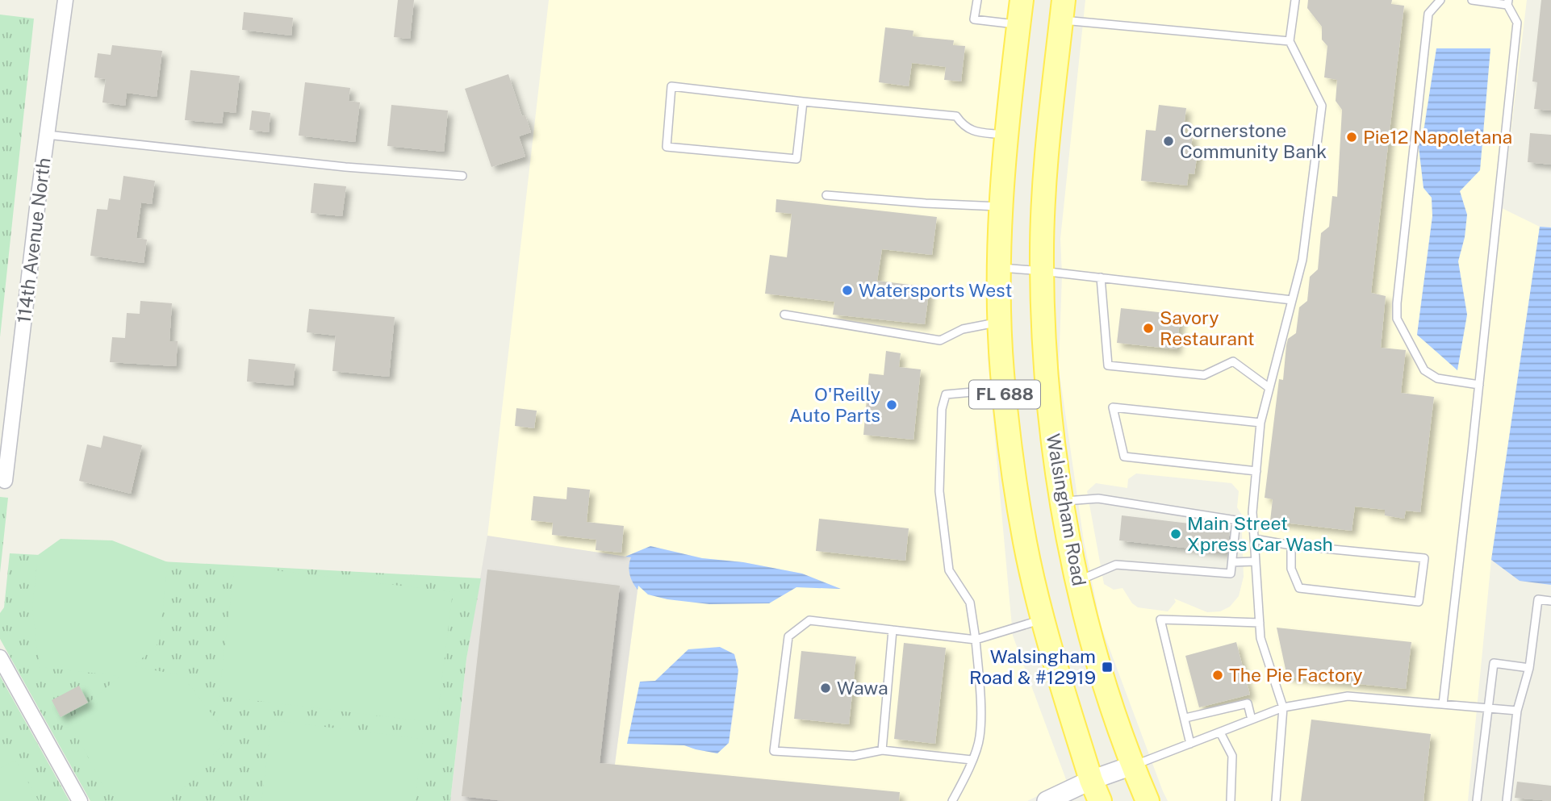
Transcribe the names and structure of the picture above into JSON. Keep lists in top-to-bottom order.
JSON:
{
  "streets": {
    "main road": ["FL 688", "Walsingham Road"],
    "street": ["114th Avenue North"]
  },
  "crossings": [
    ["FL 688", "Walsingham Road"]
  ],
  "places": {
    "other": [
      "Pie12 Napoletana",
      "Cornerstone Community Bank",
      "Watersports West",
      "Savory Restaurant",
      "O'Reilly Auto Parts",
      "Main Street Xpress Car Wash",
      "The Pie Factory",
      "Wawa"
    ],
    "transit": ["Walsingham Road & #12919"]
  }
}
